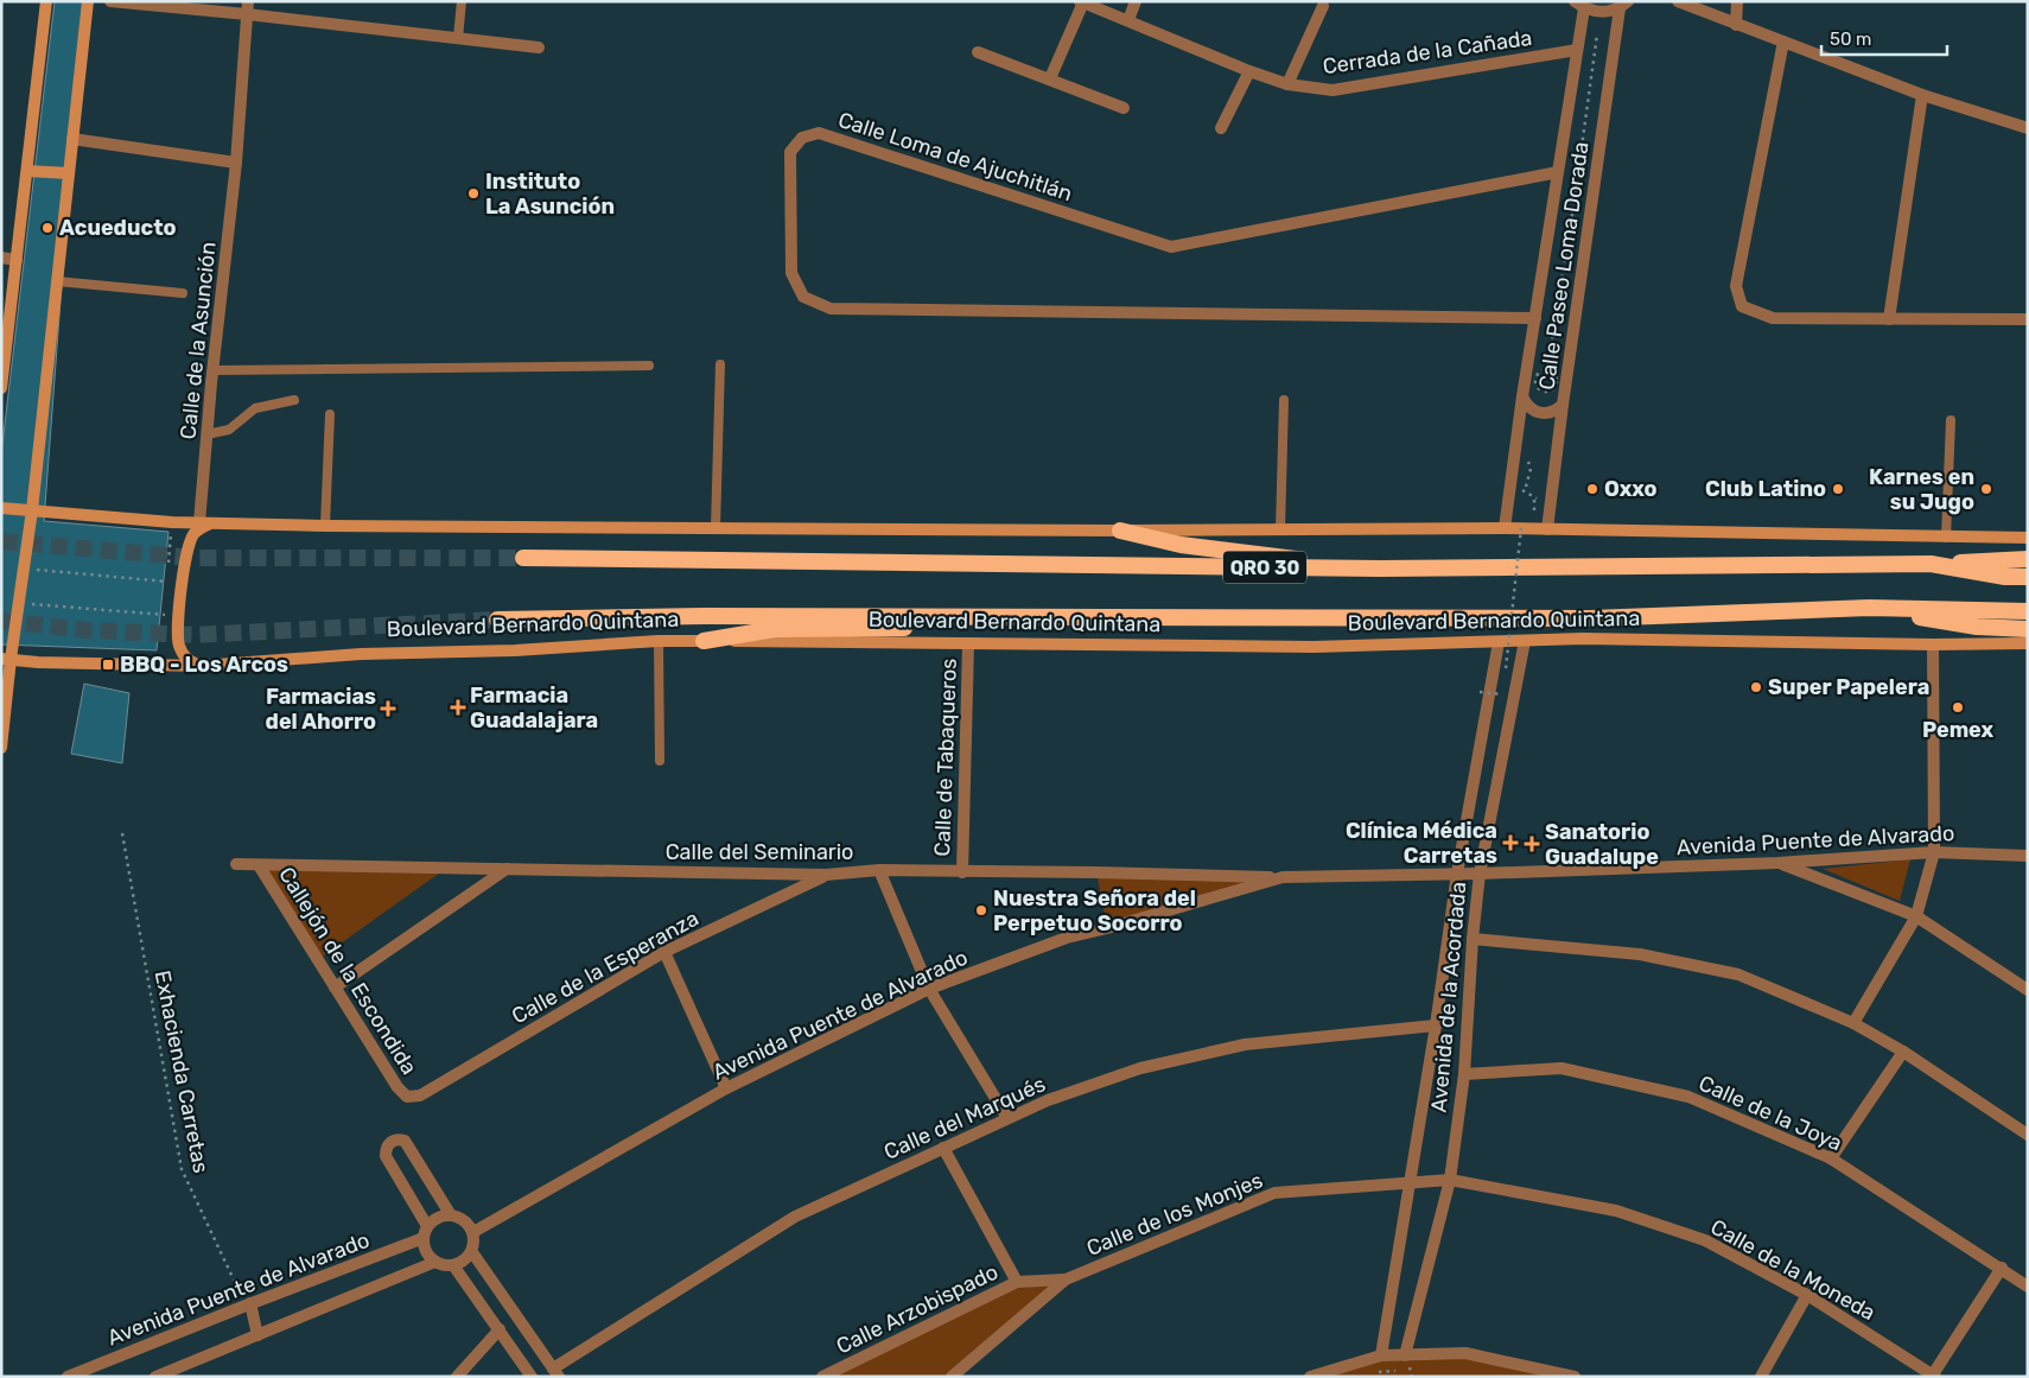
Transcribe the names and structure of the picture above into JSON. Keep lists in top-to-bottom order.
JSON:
{
  "streets": {
    "highway": ["QRO 30", "Boulevard Bernardo Quintana"],
    "street": [
      "Cerrada de la Cañada",
      "Calle Loma de Ajuchitlán",
      "Calle Paseo Loma Dorada",
      "Calle de la Asunción",
      "Calle de Tabaqueros",
      "Avenida Puente de Alvarado",
      "Calle del Seminario",
      "Calle de la Esperanza",
      "Callejón de la Escondida",
      "Avenida de la Acordada",
      "Calle de la Joya",
      "Calle del Marqués",
      "Calle de los Monjes",
      "Calle de la Moneda",
      "Calle Arzobispado"
    ],
    "path": ["Exhacienda Carretas"]
  },
  "crossings": [
    ["Cerrada de la Cañada", "Calle Paseo Loma Dorada"],
    ["Calle Loma de Ajuchitlán", "Calle Paseo Loma Dorada"],
    ["Boulevard Bernardo Quintana", "Calle de Tabaqueros"],
    ["Boulevard Bernardo Quintana", "Avenida de la Acordada"],
    ["Calle de Tabaqueros", "Calle del Seminario"],
    ["Avenida Puente de Alvarado", "Calle del Seminario"],
    ["Avenida Puente de Alvarado", "Avenida de la Acordada"],
    ["Avenida Puente de Alvarado", "Exhacienda Carretas"],
    ["Calle del Seminario", "Calle de la Esperanza"],
    ["Calle del Seminario", "Callejón de la Escondida"],
    ["Calle de la Esperanza", "Callejón de la Escondida"],
    ["Avenida de la Acordada", "Calle de la Joya"],
    ["Avenida de la Acordada", "Calle del Marqués"],
    ["Avenida de la Acordada", "Calle de los Monjes"],
    ["Avenida de la Acordada", "Calle de la Moneda"],
    ["Calle de los Monjes", "Calle de la Moneda"],
    ["Calle de los Monjes", "Calle Arzobispado"]
  ],
  "places": {
    "other": [
      "Instituto La Asunción",
      "Acueducto",
      "Oxxo",
      "Club Latino",
      "Karnes en su Jugo",
      "Super Papelera",
      "Pemex",
      "Nuestra Señora del Perpetuo Socorro"
    ],
    "transit": ["BBQ - Los Arcos"],
    "health": [
      "Farmacia Guadalajara",
      "Farmacias del Ahorro",
      "Clínica Médica Carretas",
      "Sanatorio Guadalupe"
    ]
  },
  "scale_bar": "50 m"
}
